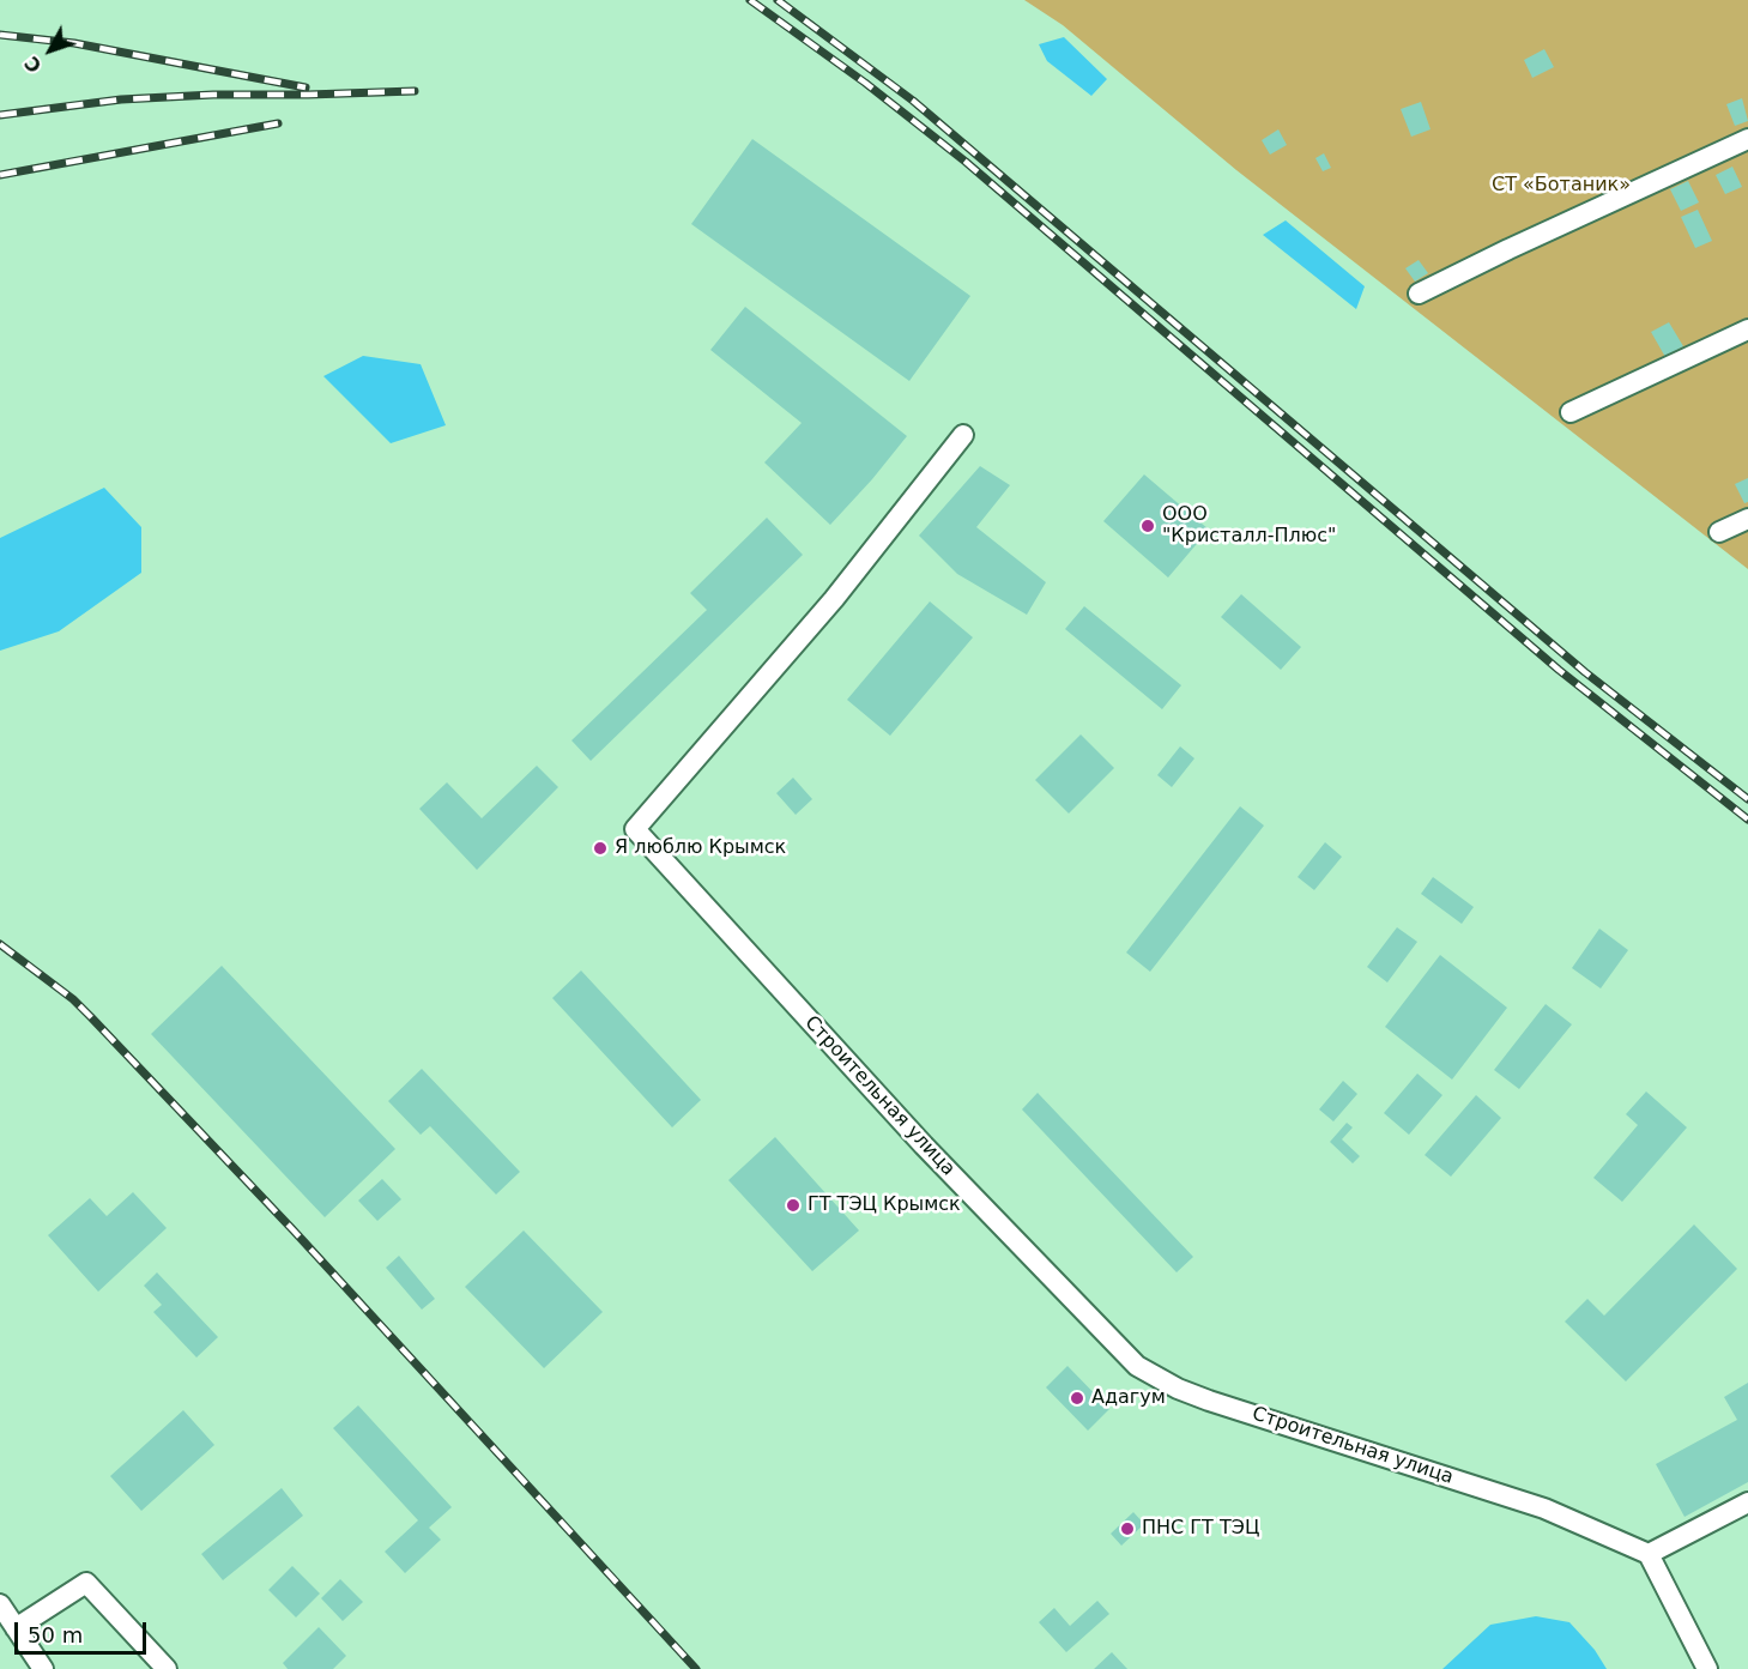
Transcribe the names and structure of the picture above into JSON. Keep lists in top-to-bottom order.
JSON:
{
  "streets": {
    "street": ["Строительная улица"]
  },
  "parks": ["СТ «Ботаник»"],
  "places": [
    "ООО \"Кристалл-Плюс\"",
    "Я люблю Крымск",
    "ГТ ТЭЦ Крымск",
    "Адагум",
    "ПНС ГТ ТЭЦ"
  ],
  "scale_bar": "50 m",
  "north": "bottom left"
}
